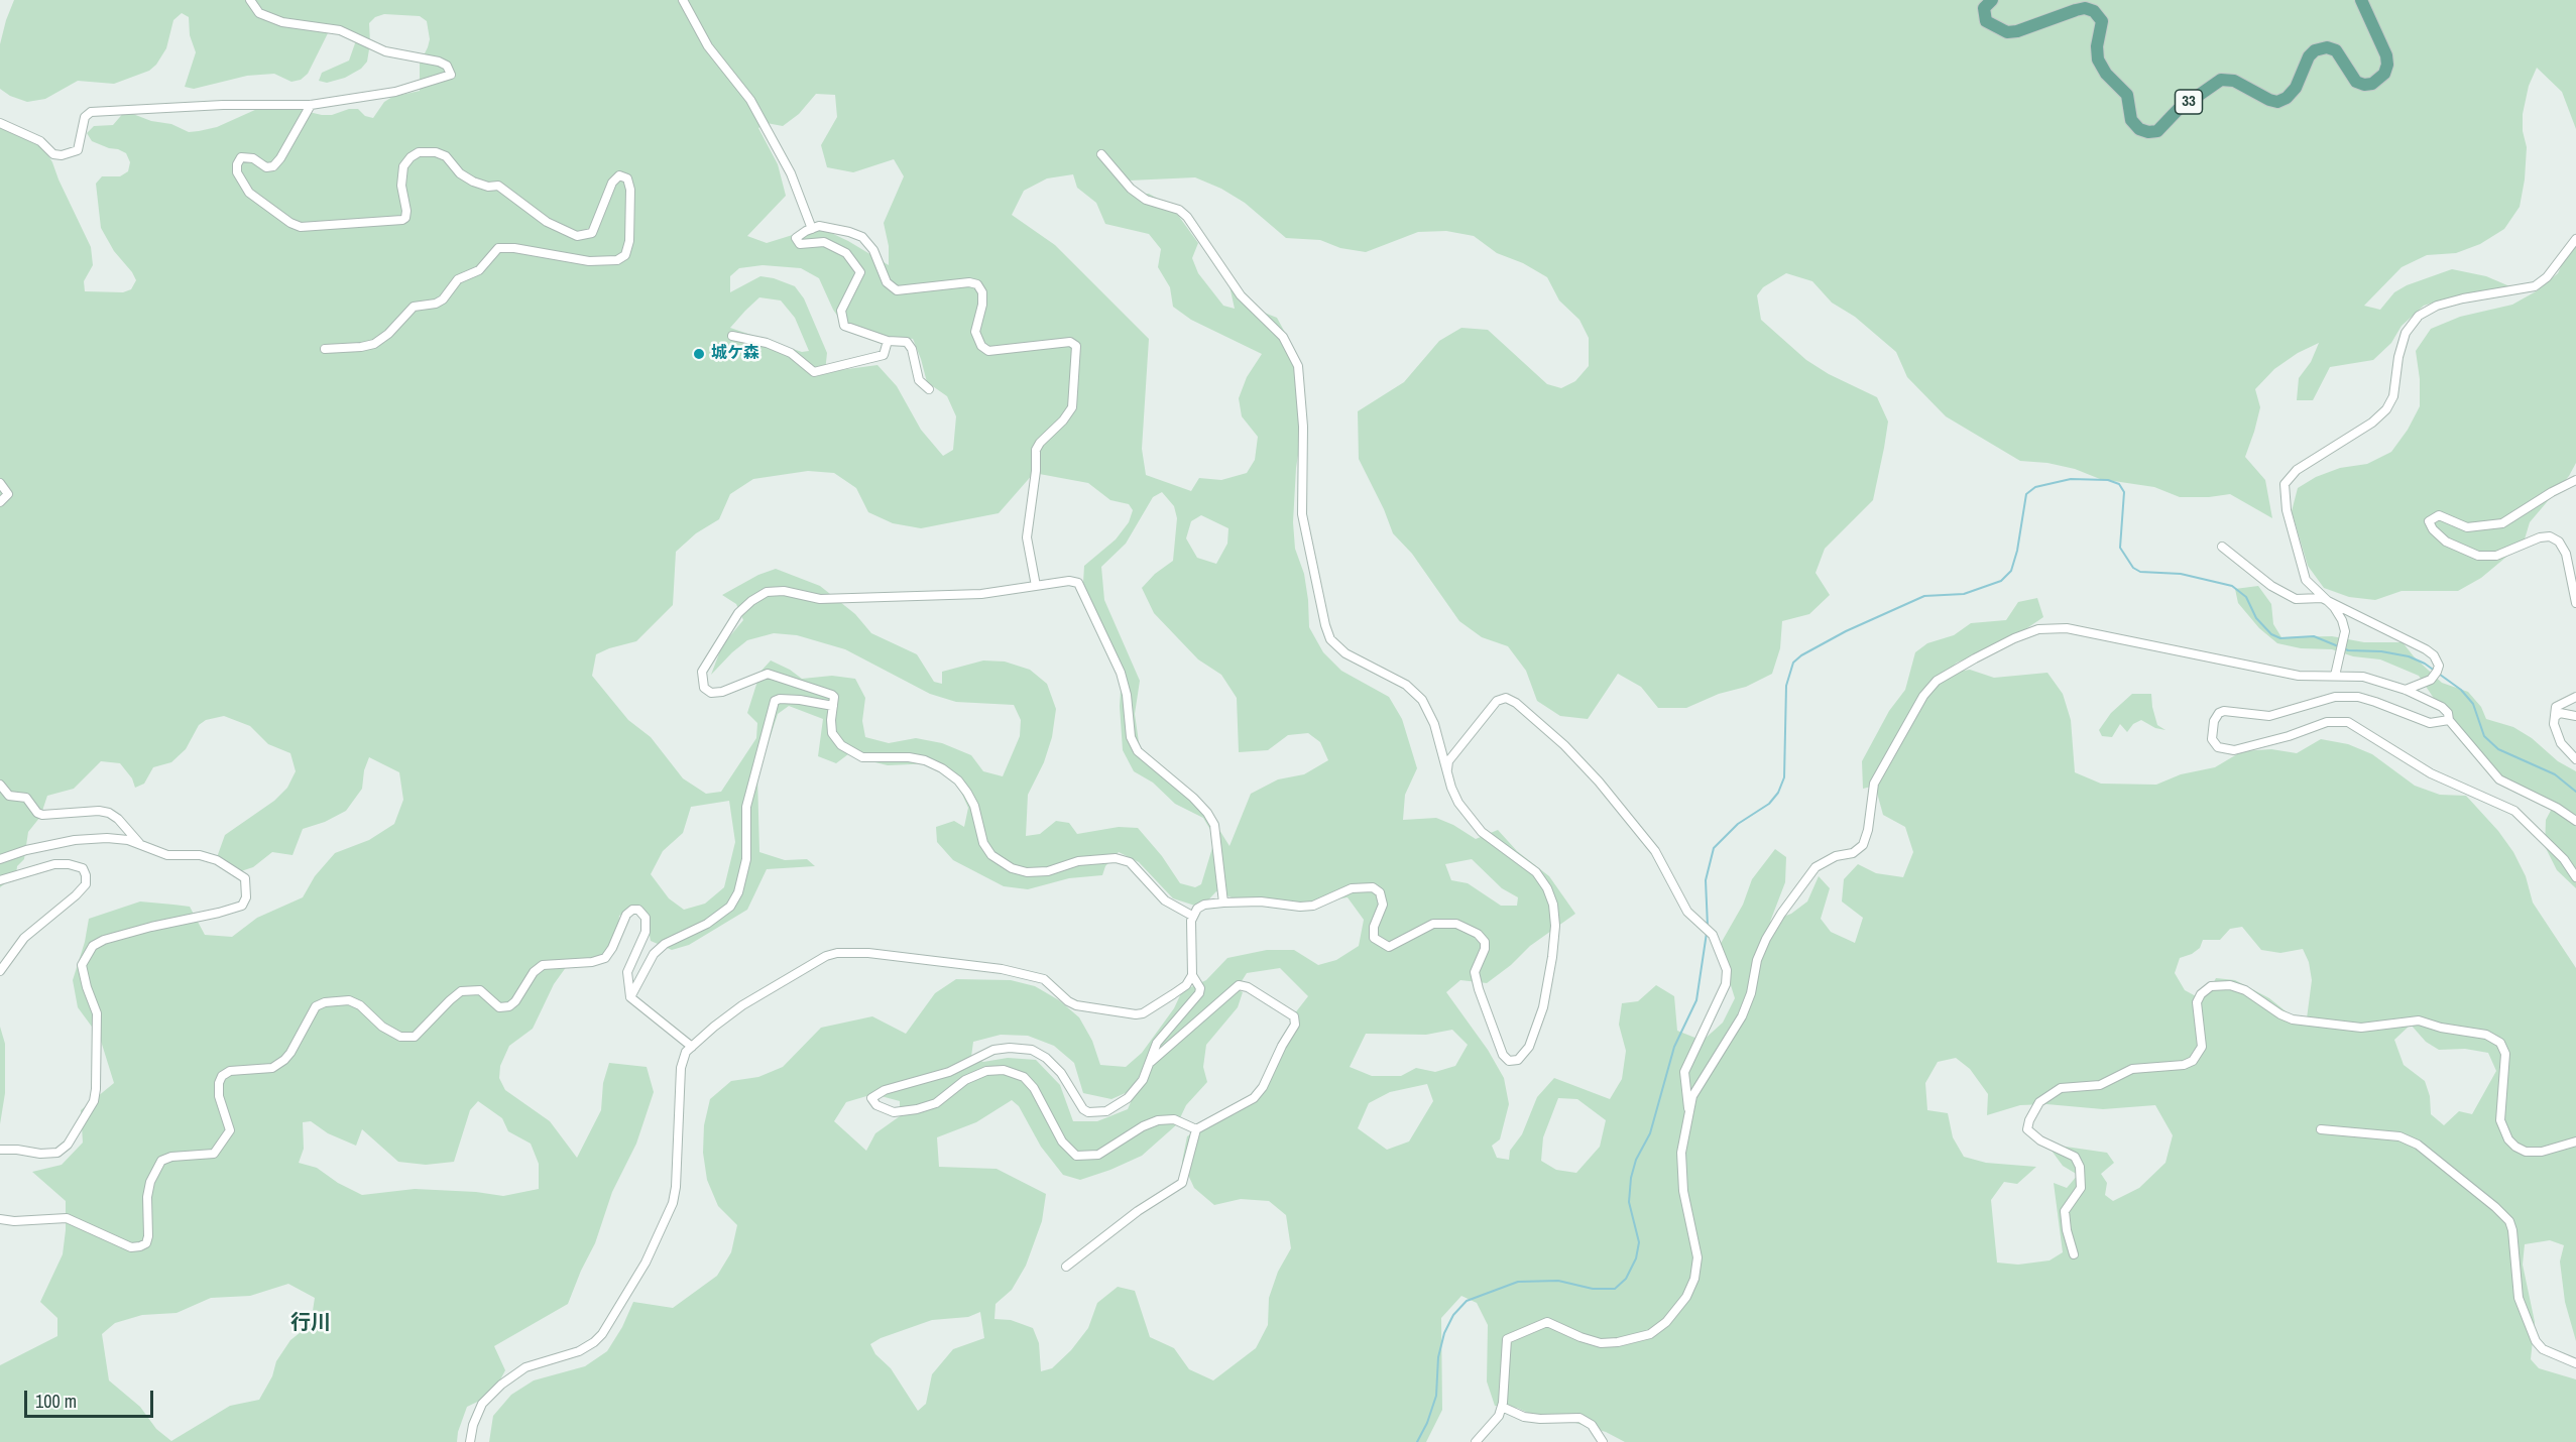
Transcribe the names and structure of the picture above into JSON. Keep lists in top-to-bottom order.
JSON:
{
  "streets": {
    "main road": ["33"]
  },
  "districts": ["行川"],
  "places": ["城ケ森"],
  "scale_bar": "100 m"
}
